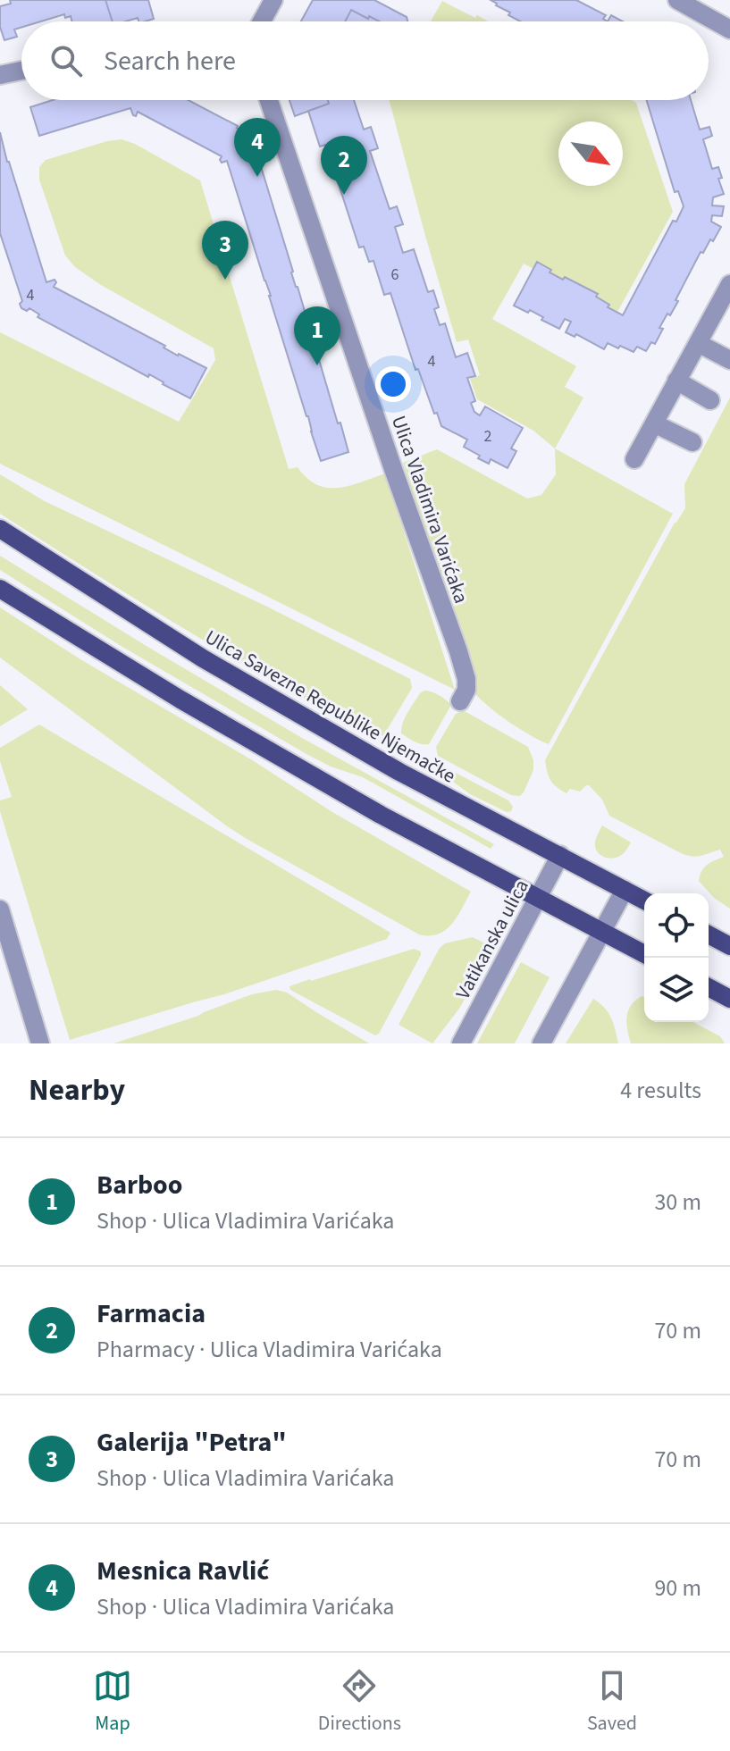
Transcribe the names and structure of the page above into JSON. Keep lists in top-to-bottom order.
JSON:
{
  "streets": {
    "main road": ["Ulica Savezne Republike Njemačke"],
    "street": ["Ulica Vladimira Varićaka", "Vatikanska ulica"]
  },
  "crossings": [
    ["Ulica Savezne Republike Njemačke", "Vatikanska ulica"]
  ],
  "house_numbers": [
    "6",
    "4",
    "4",
    "2"
  ],
  "north": "bottom right",
  "page": {
    "search": "Search here",
    "pins": [
      "4",
      "2",
      "3",
      "1"
    ],
    "heading": ["Nearby", "4 results"],
    "list": [
      {
        "mark": "1",
        "name": "Barboo",
        "note": "Shop · Ulica Vladimira Varićaka",
        "value": "30 m"
      },
      {
        "mark": "2",
        "name": "Farmacia",
        "note": "Pharmacy · Ulica Vladimira Varićaka",
        "value": "70 m"
      },
      {
        "mark": "3",
        "name": "Galerija \"Petra\"",
        "note": "Shop · Ulica Vladimira Varićaka",
        "value": "70 m"
      },
      {
        "mark": "4",
        "name": "Mesnica Ravlić",
        "note": "Shop · Ulica Vladimira Varićaka",
        "value": "90 m"
      }
    ],
    "nav": ["Map", "Directions", "Saved"]
  }
}
